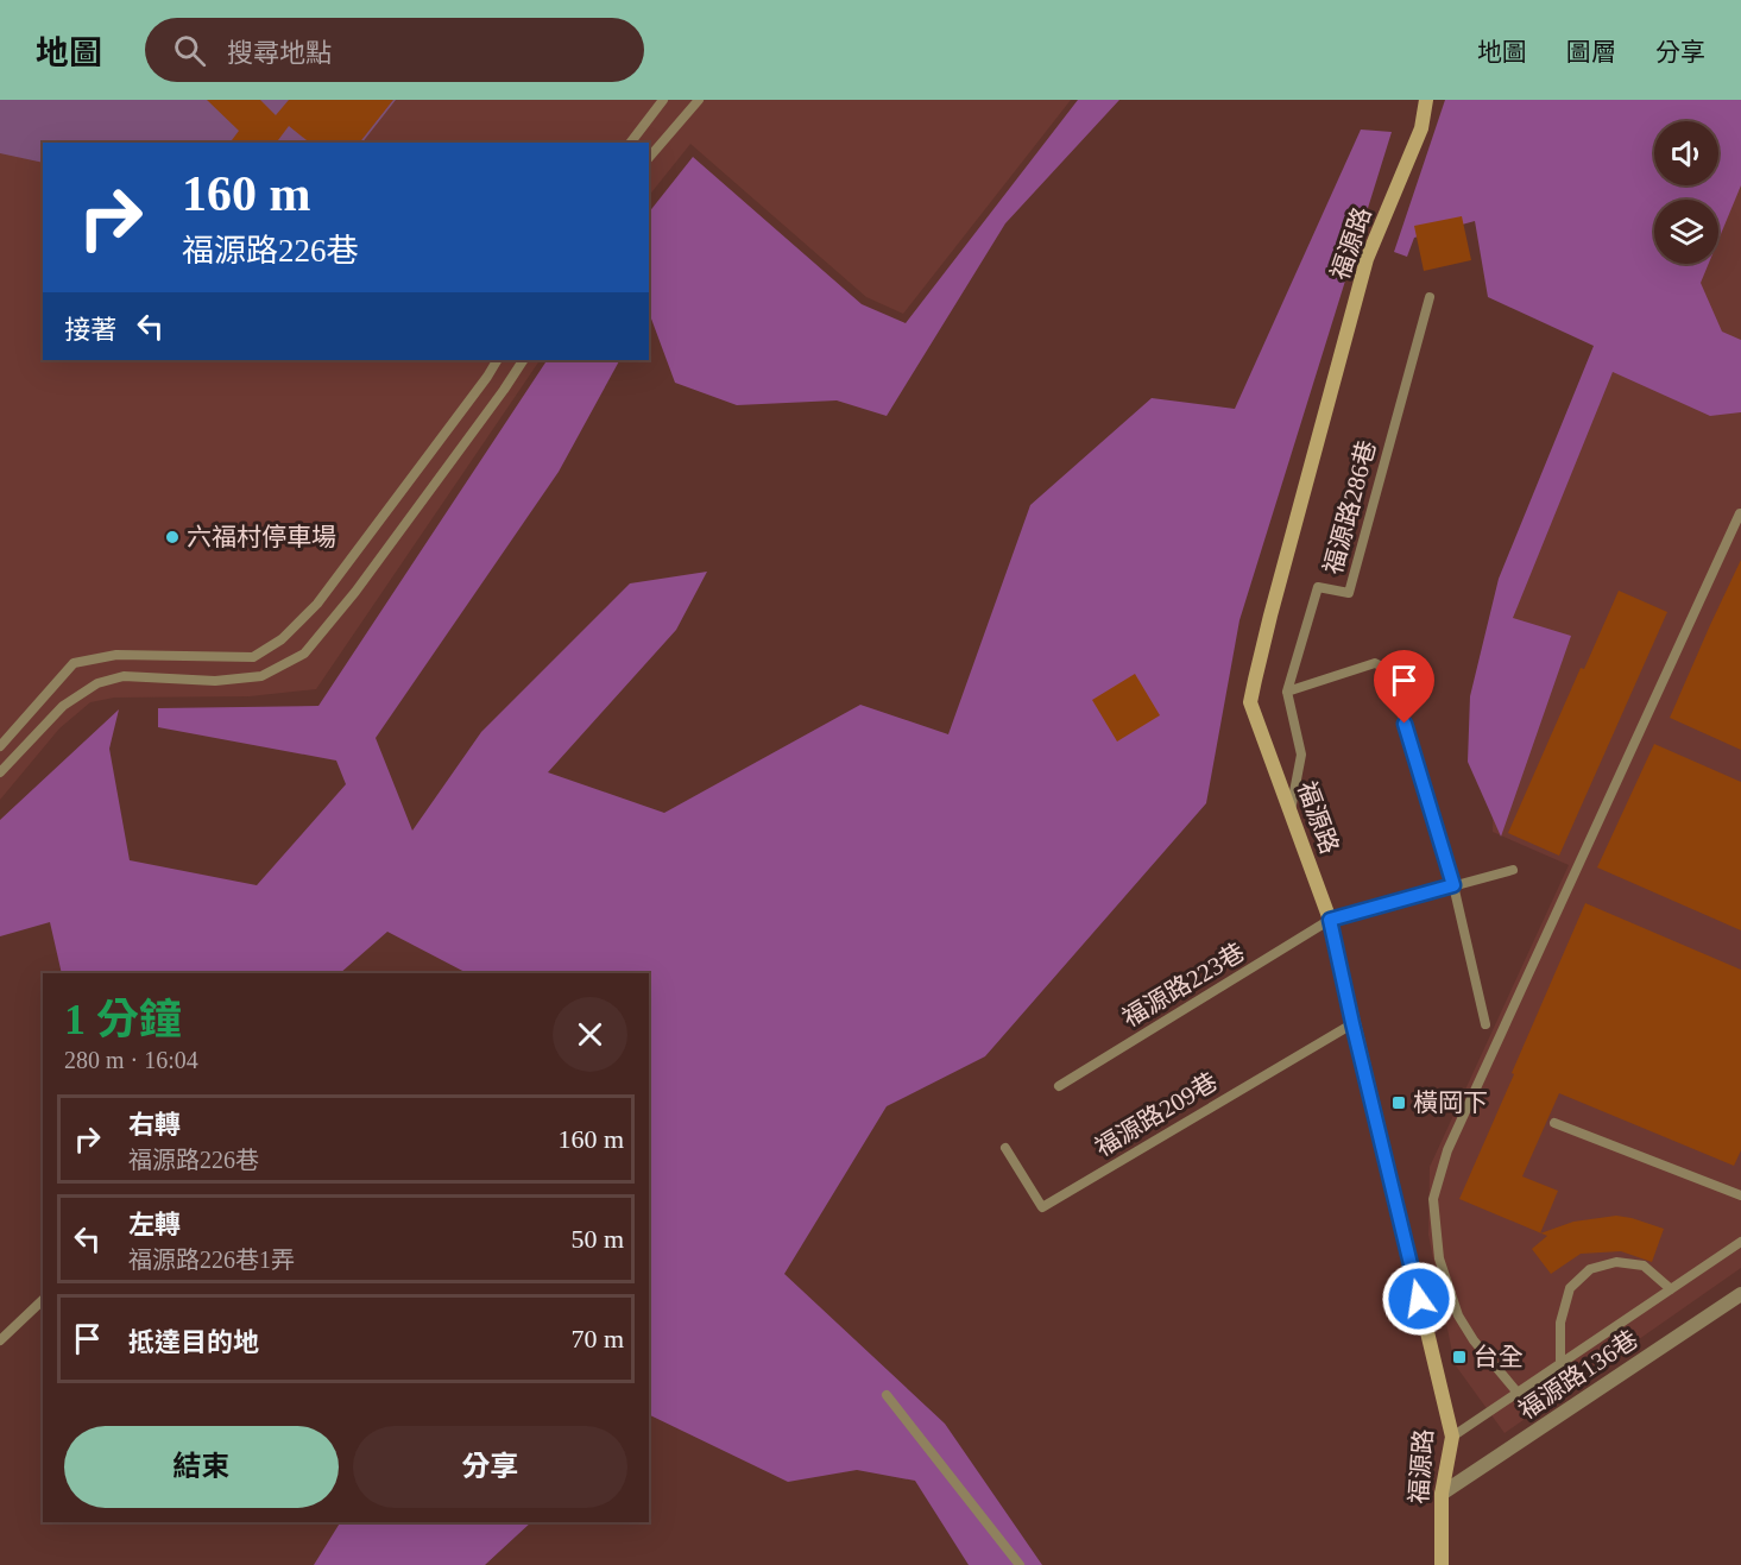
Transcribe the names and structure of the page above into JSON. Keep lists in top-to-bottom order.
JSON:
{
  "streets": {
    "street": ["福源路", "福源路136巷"],
    "lane": ["福源路286巷", "福源路223巷", "福源路209巷"]
  },
  "crossings": [
    ["福源路", "福源路223巷"],
    ["福源路", "福源路209巷"],
    ["福源路", "福源路136巷"]
  ],
  "places": {
    "other": ["六福村停車場"],
    "transit": ["橫岡下", "台全"]
  },
  "page": {
    "header": "地圖",
    "search": "搜尋地點",
    "nav": ["地圖", "圖層", "分享"],
    "turn": ["160 m", "福源路226巷"],
    "then": "接著",
    "heading": ["1 分鐘", "280 m · 16:04"],
    "list": [
      {
        "name": "右轉",
        "note": "福源路226巷",
        "value": "160 m"
      },
      {
        "name": "左轉",
        "note": "福源路226巷1弄",
        "value": "50 m"
      },
      {
        "name": "抵達目的地",
        "value": "70 m"
      }
    ],
    "buttons": ["結束", "分享"]
  }
}
